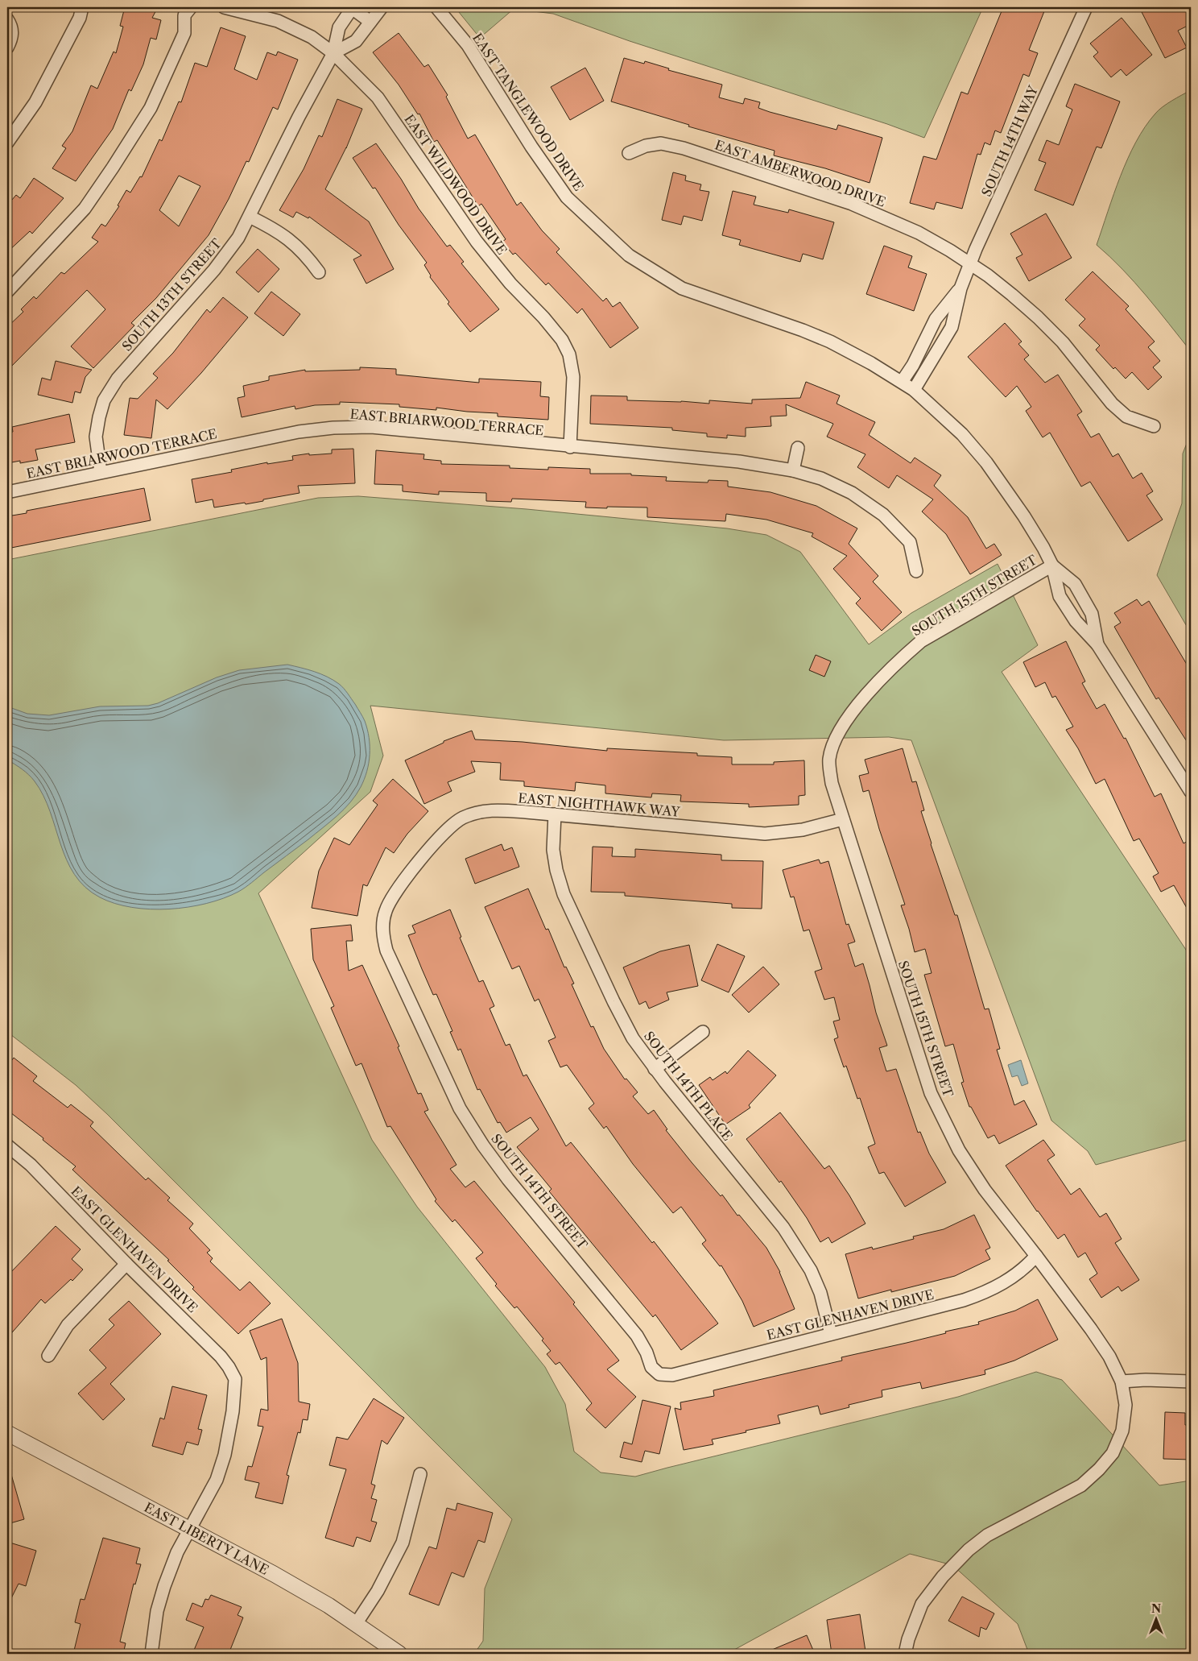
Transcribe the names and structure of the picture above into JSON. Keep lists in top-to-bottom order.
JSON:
{
  "streets": {
    "street": [
      "EAST TANGLEWOOD DRIVE",
      "SOUTH 14TH WAY",
      "EAST AMBERWOOD DRIVE",
      "EAST WILDWOOD DRIVE",
      "SOUTH 13TH STREET",
      "EAST BRIARWOOD TERRACE",
      "SOUTH 15TH STREET",
      "EAST NIGHTHAWK WAY",
      "SOUTH 14TH PLACE",
      "SOUTH 14TH STREET",
      "EAST GLENHAVEN DRIVE",
      "EAST LIBERTY LANE"
    ]
  },
  "crossings": [
    ["EAST TANGLEWOOD DRIVE", "SOUTH 14TH WAY"],
    ["EAST TANGLEWOOD DRIVE", "SOUTH 15TH STREET"],
    ["SOUTH 14TH WAY", "EAST AMBERWOOD DRIVE"],
    ["EAST WILDWOOD DRIVE", "SOUTH 13TH STREET"],
    ["EAST WILDWOOD DRIVE", "EAST BRIARWOOD TERRACE"],
    ["SOUTH 13TH STREET", "EAST BRIARWOOD TERRACE"],
    ["SOUTH 15TH STREET", "EAST NIGHTHAWK WAY"],
    ["SOUTH 15TH STREET", "EAST GLENHAVEN DRIVE"],
    ["EAST NIGHTHAWK WAY", "SOUTH 14TH PLACE"],
    ["EAST NIGHTHAWK WAY", "SOUTH 14TH STREET"],
    ["SOUTH 14TH PLACE", "EAST GLENHAVEN DRIVE"],
    ["SOUTH 14TH STREET", "EAST GLENHAVEN DRIVE"],
    ["EAST GLENHAVEN DRIVE", "EAST LIBERTY LANE"]
  ],
  "north": "top"
}
